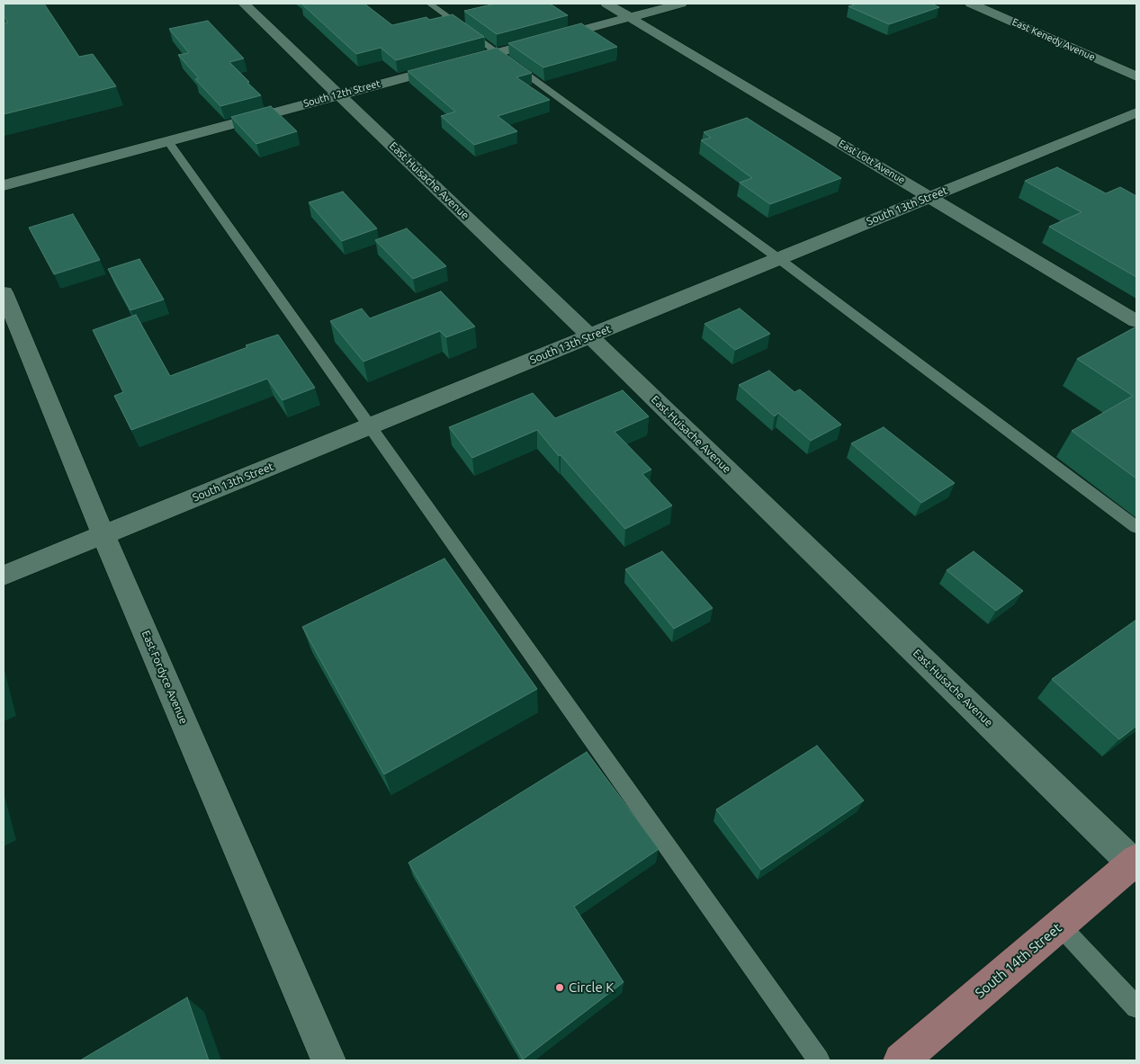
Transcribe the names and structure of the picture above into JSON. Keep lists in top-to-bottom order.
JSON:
{
  "streets": {
    "main road": ["South 14th Street"],
    "street": [
      "East Kenedy Avenue",
      "South 12th Street",
      "East Lott Avenue",
      "East Huisache Avenue",
      "South 13th Street",
      "East Fordyce Avenue"
    ]
  },
  "crossings": [
    ["South 12th Street", "East Lott Avenue"],
    ["South 12th Street", "East Huisache Avenue"],
    ["East Lott Avenue", "South 13th Street"],
    ["East Huisache Avenue", "South 13th Street"],
    ["East Huisache Avenue", "South 14th Street"],
    ["South 13th Street", "East Fordyce Avenue"]
  ],
  "places": ["Circle K"]
}
